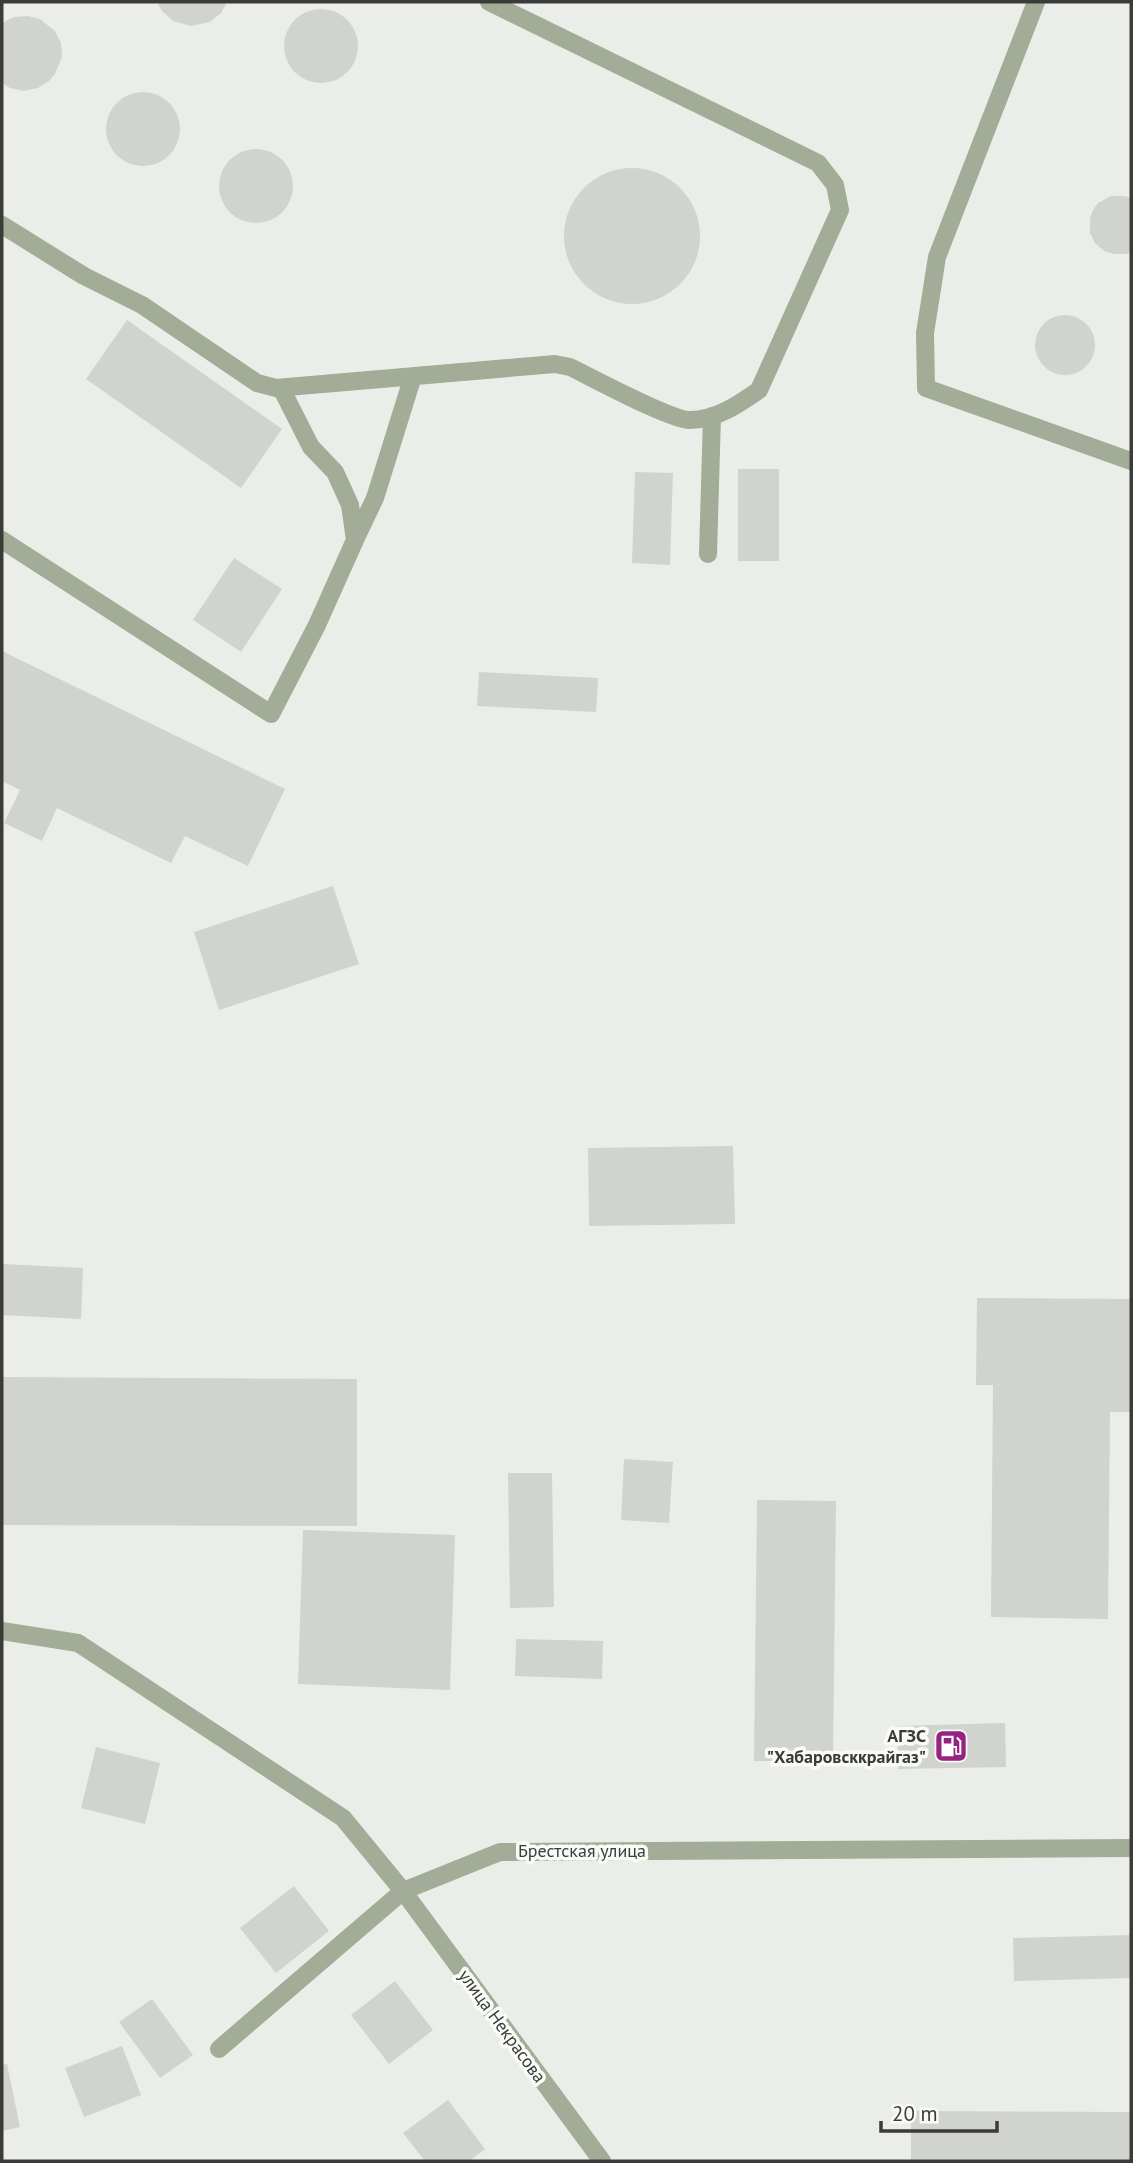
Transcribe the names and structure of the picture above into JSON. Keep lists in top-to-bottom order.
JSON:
{
  "streets": {
    "street": ["Брестская улица", "улица Некрасова"]
  },
  "crossings": [
    ["Брестская улица", "улица Некрасова"]
  ],
  "places": {
    "fuel station": ["АГЗС \"Хабаровсккрайгаз\""]
  },
  "scale_bar": "20 m"
}
